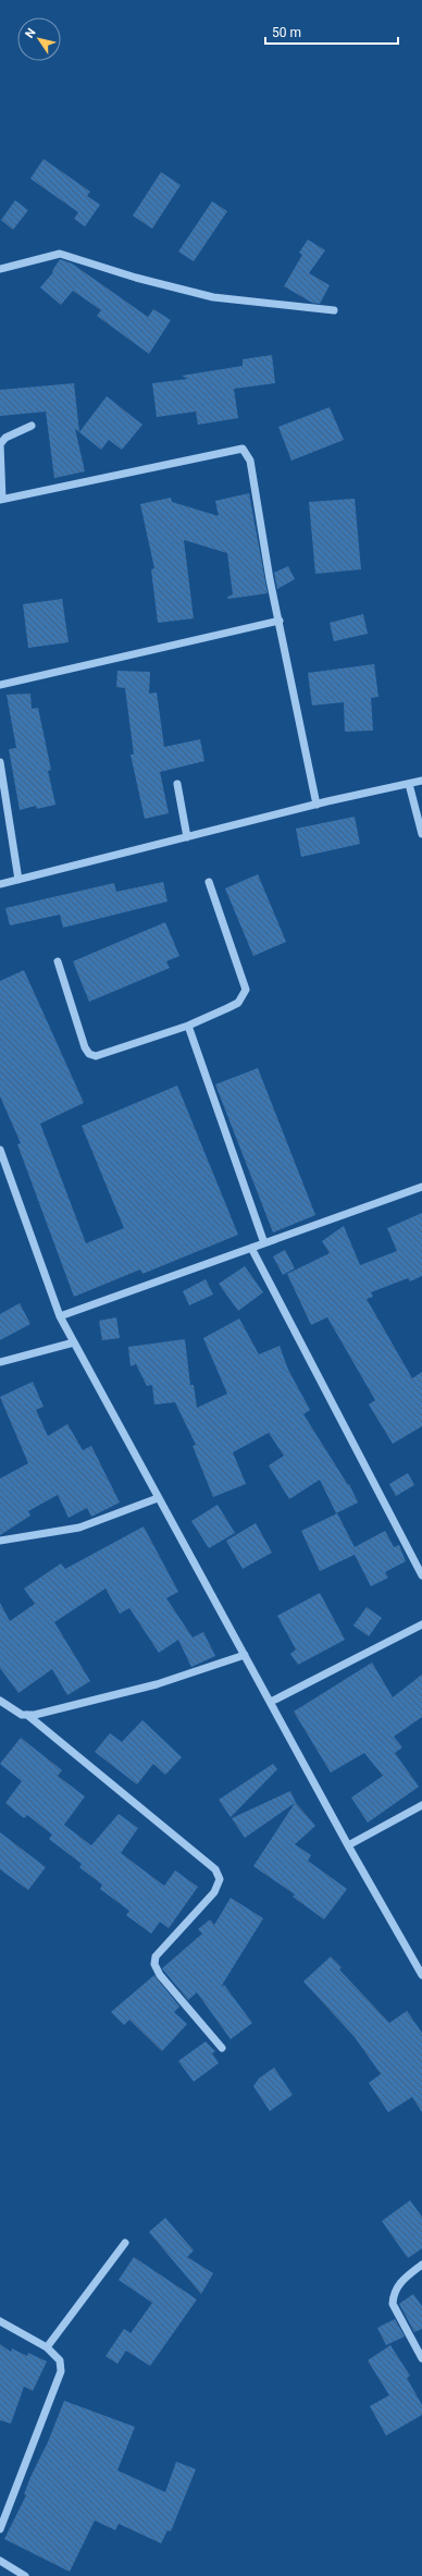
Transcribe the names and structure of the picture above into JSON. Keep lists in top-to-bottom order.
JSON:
{
  "scale_bar": "50 m",
  "north": "top left"
}
